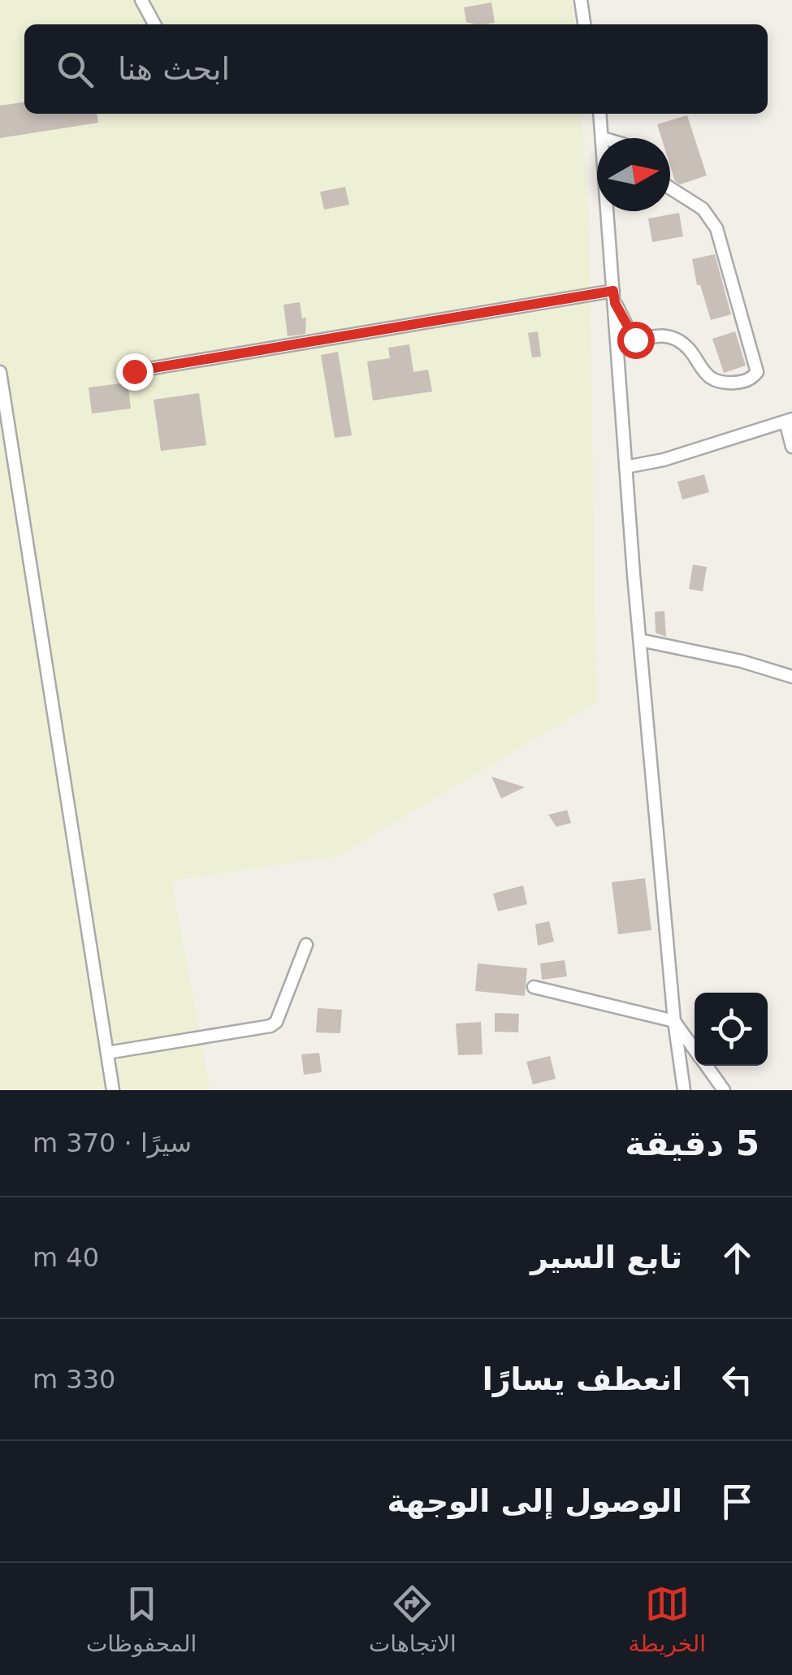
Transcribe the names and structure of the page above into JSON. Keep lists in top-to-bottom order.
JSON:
{
  "north": "right",
  "page": {
    "search": "ابحث هنا",
    "heading": ["5 دقيقة", "سيرًا · 370 m"],
    "list": [
      ["تابع السير", "40 m"],
      ["انعطف يسارًا", "330 m"],
      "الوصول إلى الوجهة"
    ],
    "nav": ["الخريطة", "الاتجاهات", "المحفوظات"]
  }
}
